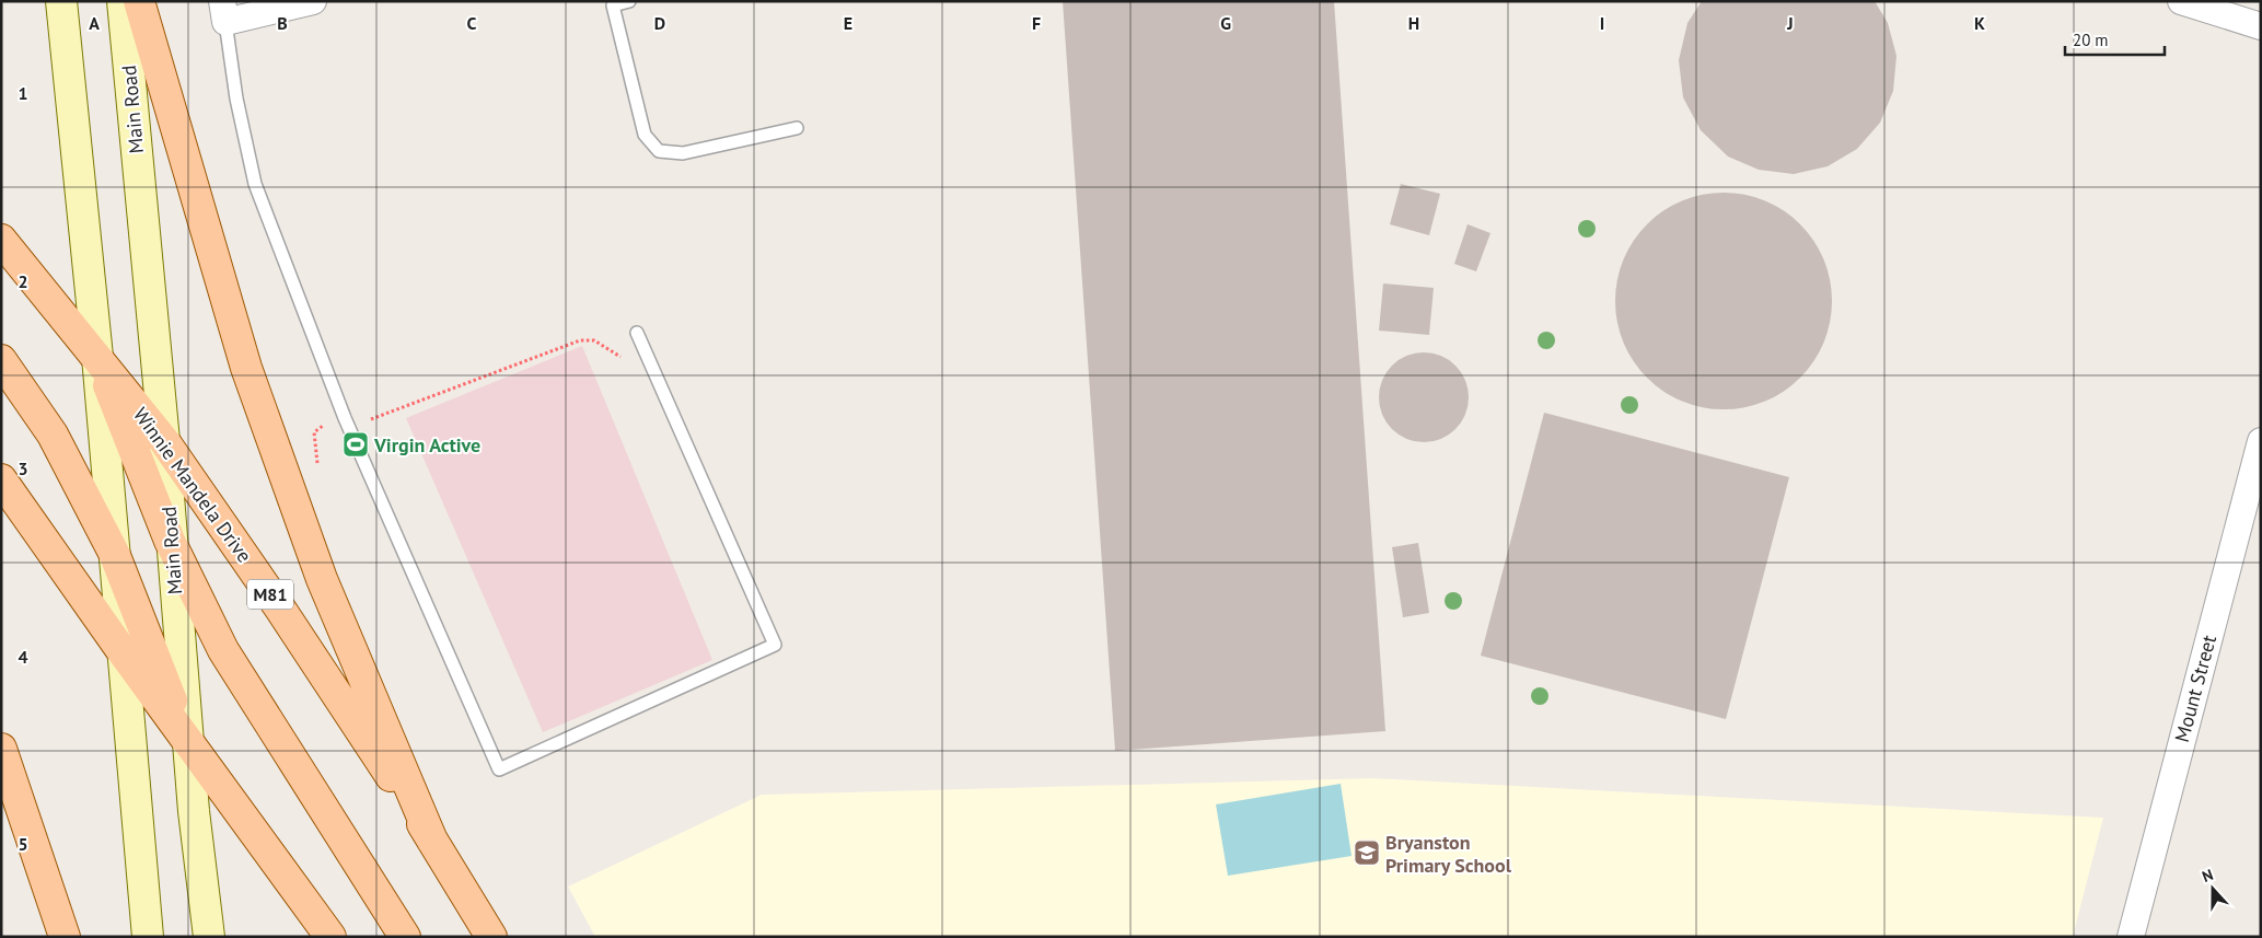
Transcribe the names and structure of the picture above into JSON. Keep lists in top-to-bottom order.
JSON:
{
  "streets": {
    "main road": ["Main Road", "Winnie Mandela Drive", "M81"],
    "street": ["Mount Street"]
  },
  "crossings": [
    ["Main Road", "Winnie Mandela Drive"]
  ],
  "places": {
    "sports": ["Virgin Active"],
    "school or university": ["Bryanston Primary School"]
  },
  "scale_bar": "20 m",
  "north": "top",
  "grid": {
    "columns": [
      "A",
      "B",
      "C",
      "D",
      "E",
      "F",
      "G",
      "H",
      "I",
      "J",
      "K"
    ],
    "rows": [
      "1",
      "2",
      "3",
      "4",
      "5"
    ]
  }
}
